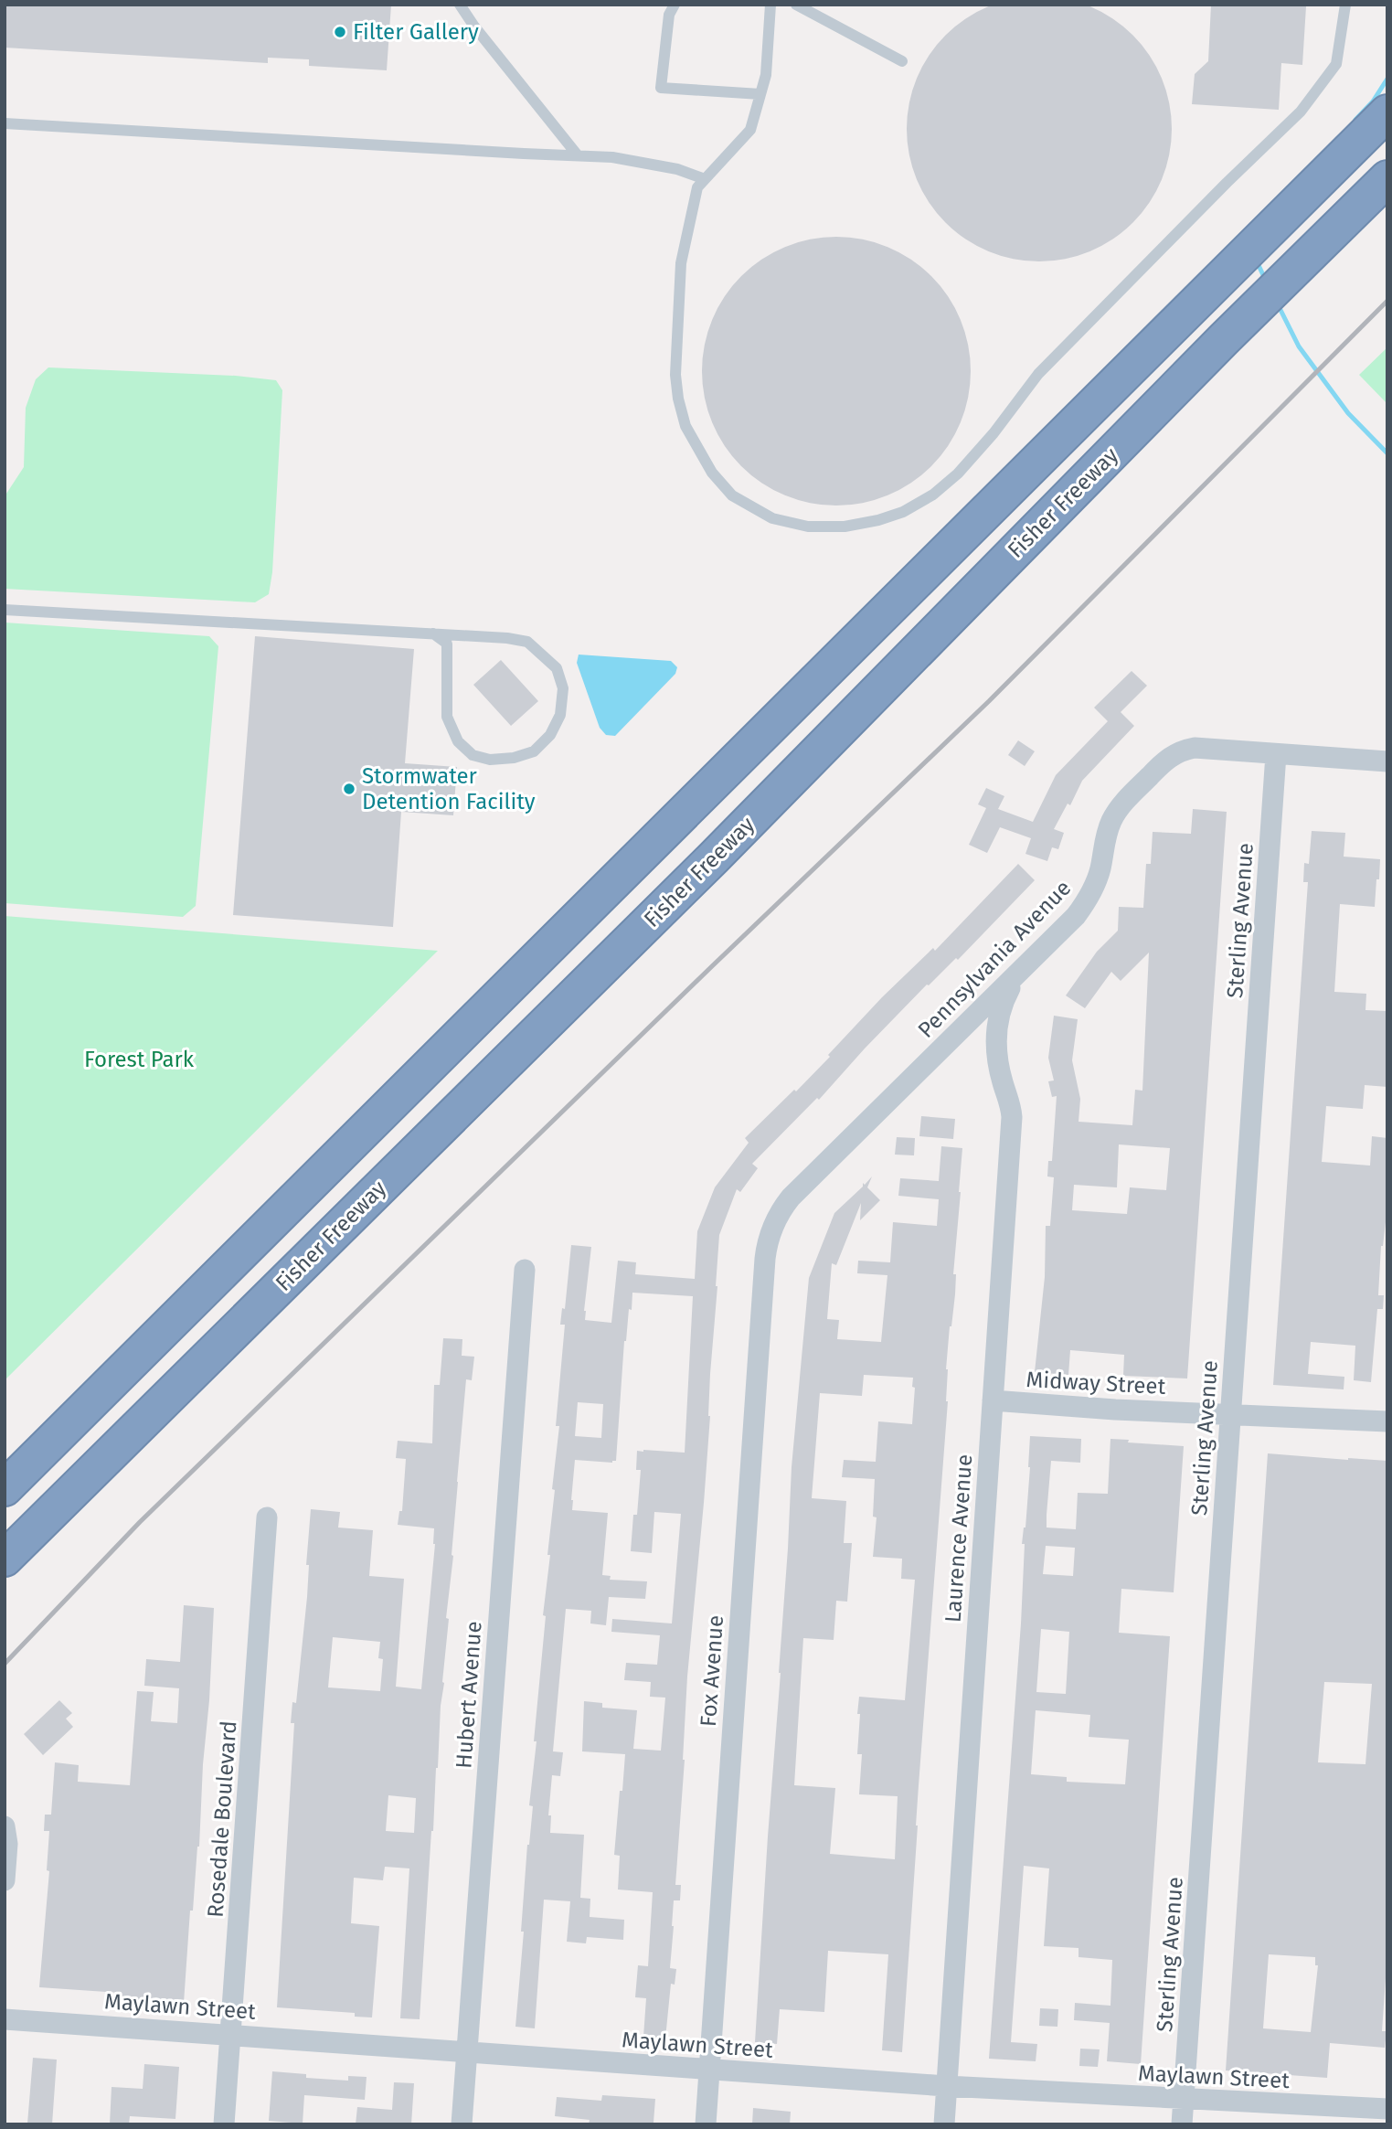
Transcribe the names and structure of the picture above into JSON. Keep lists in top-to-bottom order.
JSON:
{
  "streets": {
    "highway": ["Fisher Freeway"],
    "street": [
      "Sterling Avenue",
      "Pennsylvania Avenue",
      "Midway Street",
      "Laurence Avenue",
      "Fox Avenue",
      "Hubert Avenue",
      "Rosedale Boulevard",
      "Maylawn Street"
    ]
  },
  "crossings": [
    ["Sterling Avenue", "Pennsylvania Avenue"],
    ["Sterling Avenue", "Midway Street"],
    ["Sterling Avenue", "Maylawn Street"],
    ["Pennsylvania Avenue", "Laurence Avenue"],
    ["Pennsylvania Avenue", "Fox Avenue"],
    ["Midway Street", "Laurence Avenue"],
    ["Laurence Avenue", "Maylawn Street"],
    ["Fox Avenue", "Maylawn Street"],
    ["Hubert Avenue", "Maylawn Street"],
    ["Rosedale Boulevard", "Maylawn Street"]
  ],
  "parks": ["Forest Park"],
  "places": ["Filter Gallery", "Stormwater Detention Facility"]
}
